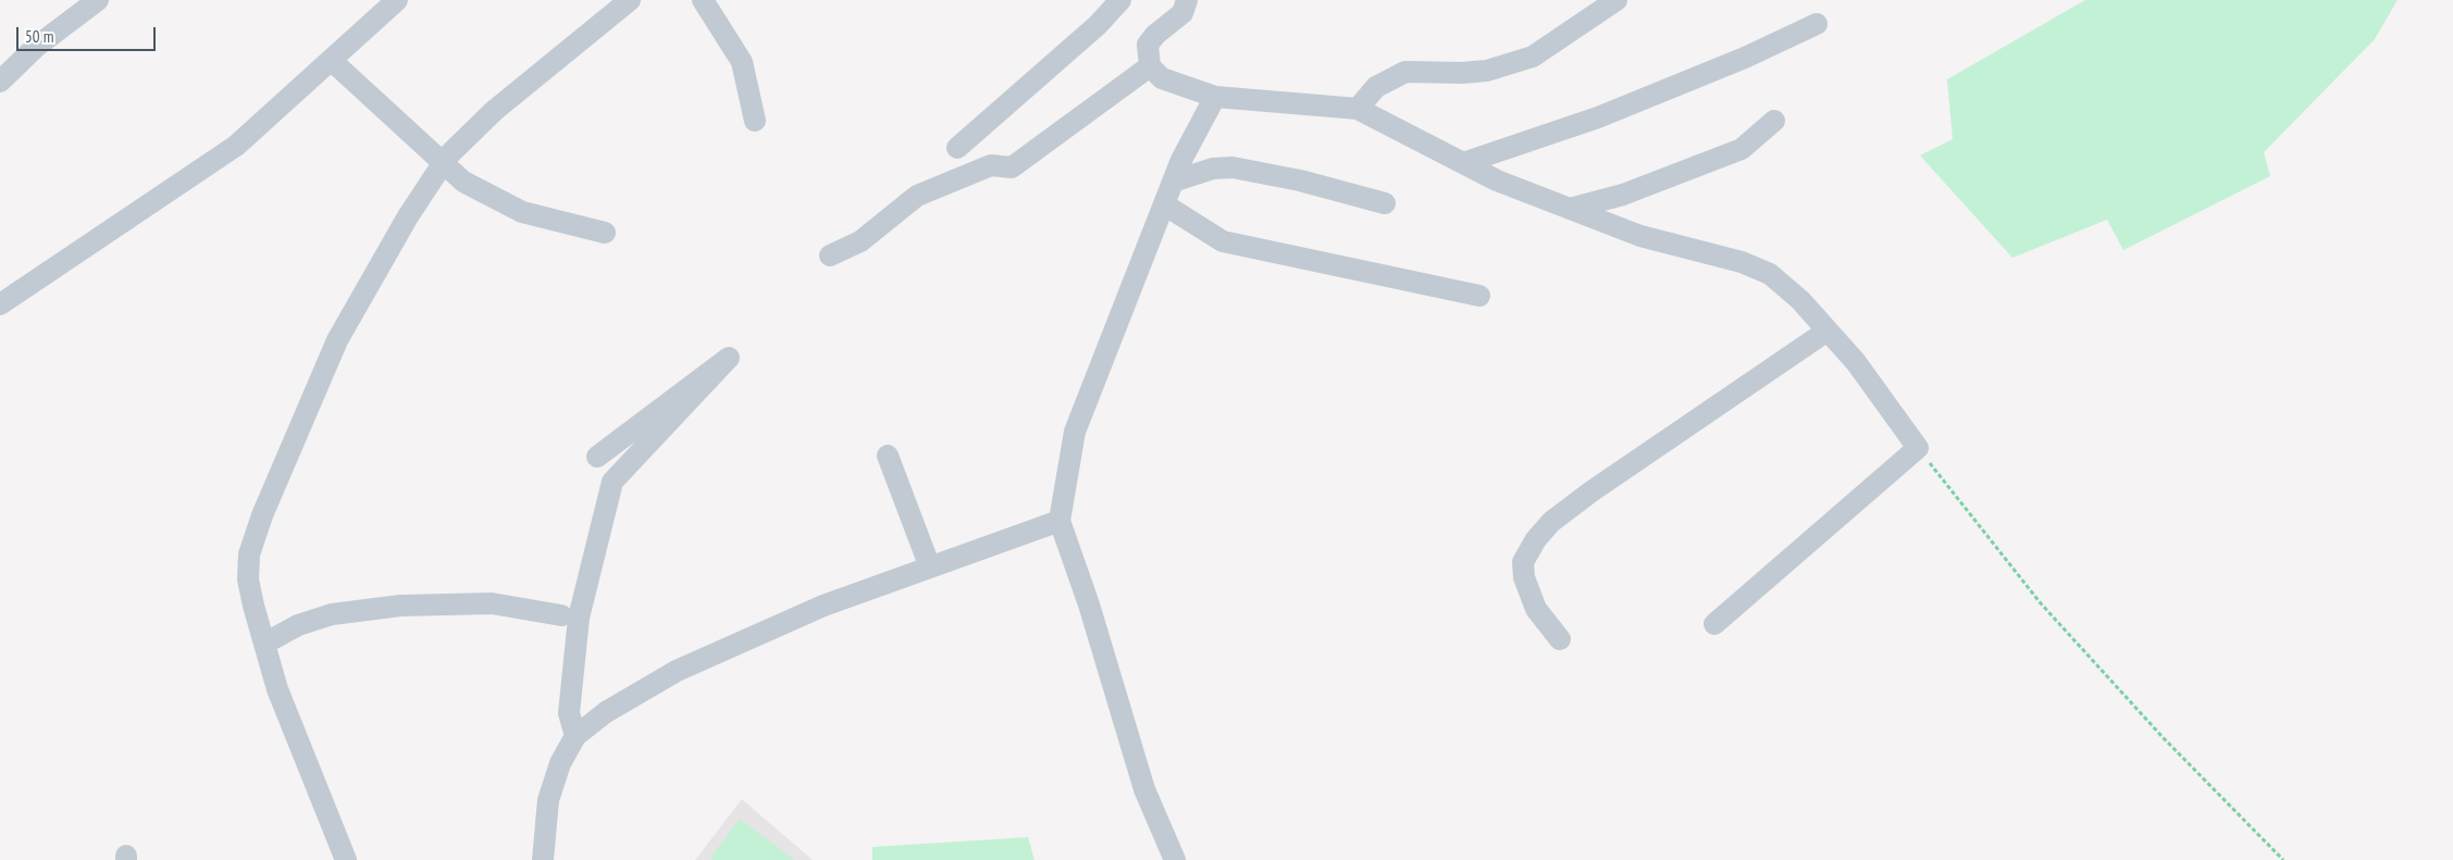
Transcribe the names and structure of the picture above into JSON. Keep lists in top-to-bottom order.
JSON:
{
  "scale_bar": "50 m"
}
